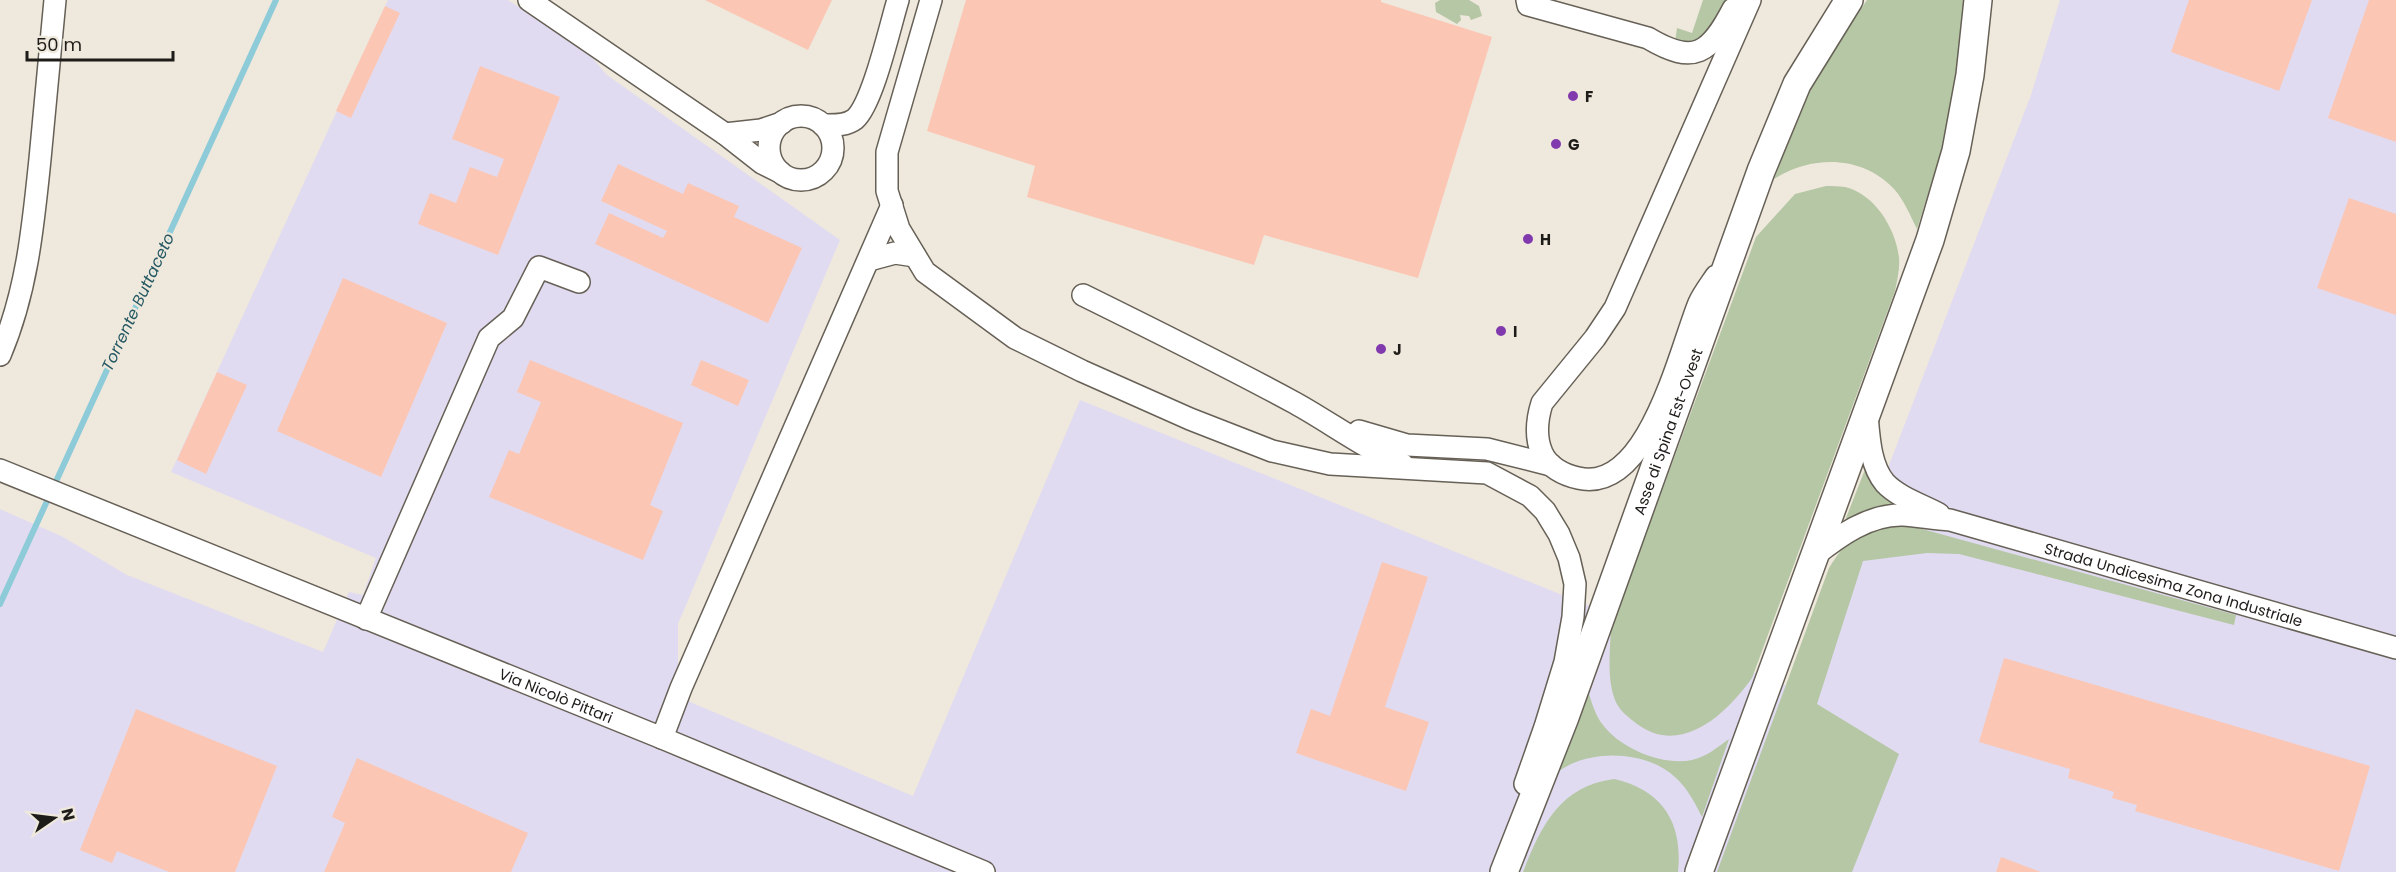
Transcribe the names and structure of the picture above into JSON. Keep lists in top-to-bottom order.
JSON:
{
  "streets": {
    "main road": ["Asse di Spina Est-Ovest"],
    "street": ["Strada Undicesima Zona Industriale", "Via Nicolò Pittari"]
  },
  "water": ["Torrente Buttaceto"],
  "places": [
    "F",
    "G",
    "H",
    "I",
    "J"
  ],
  "scale_bar": "50 m",
  "north": "right"
}
